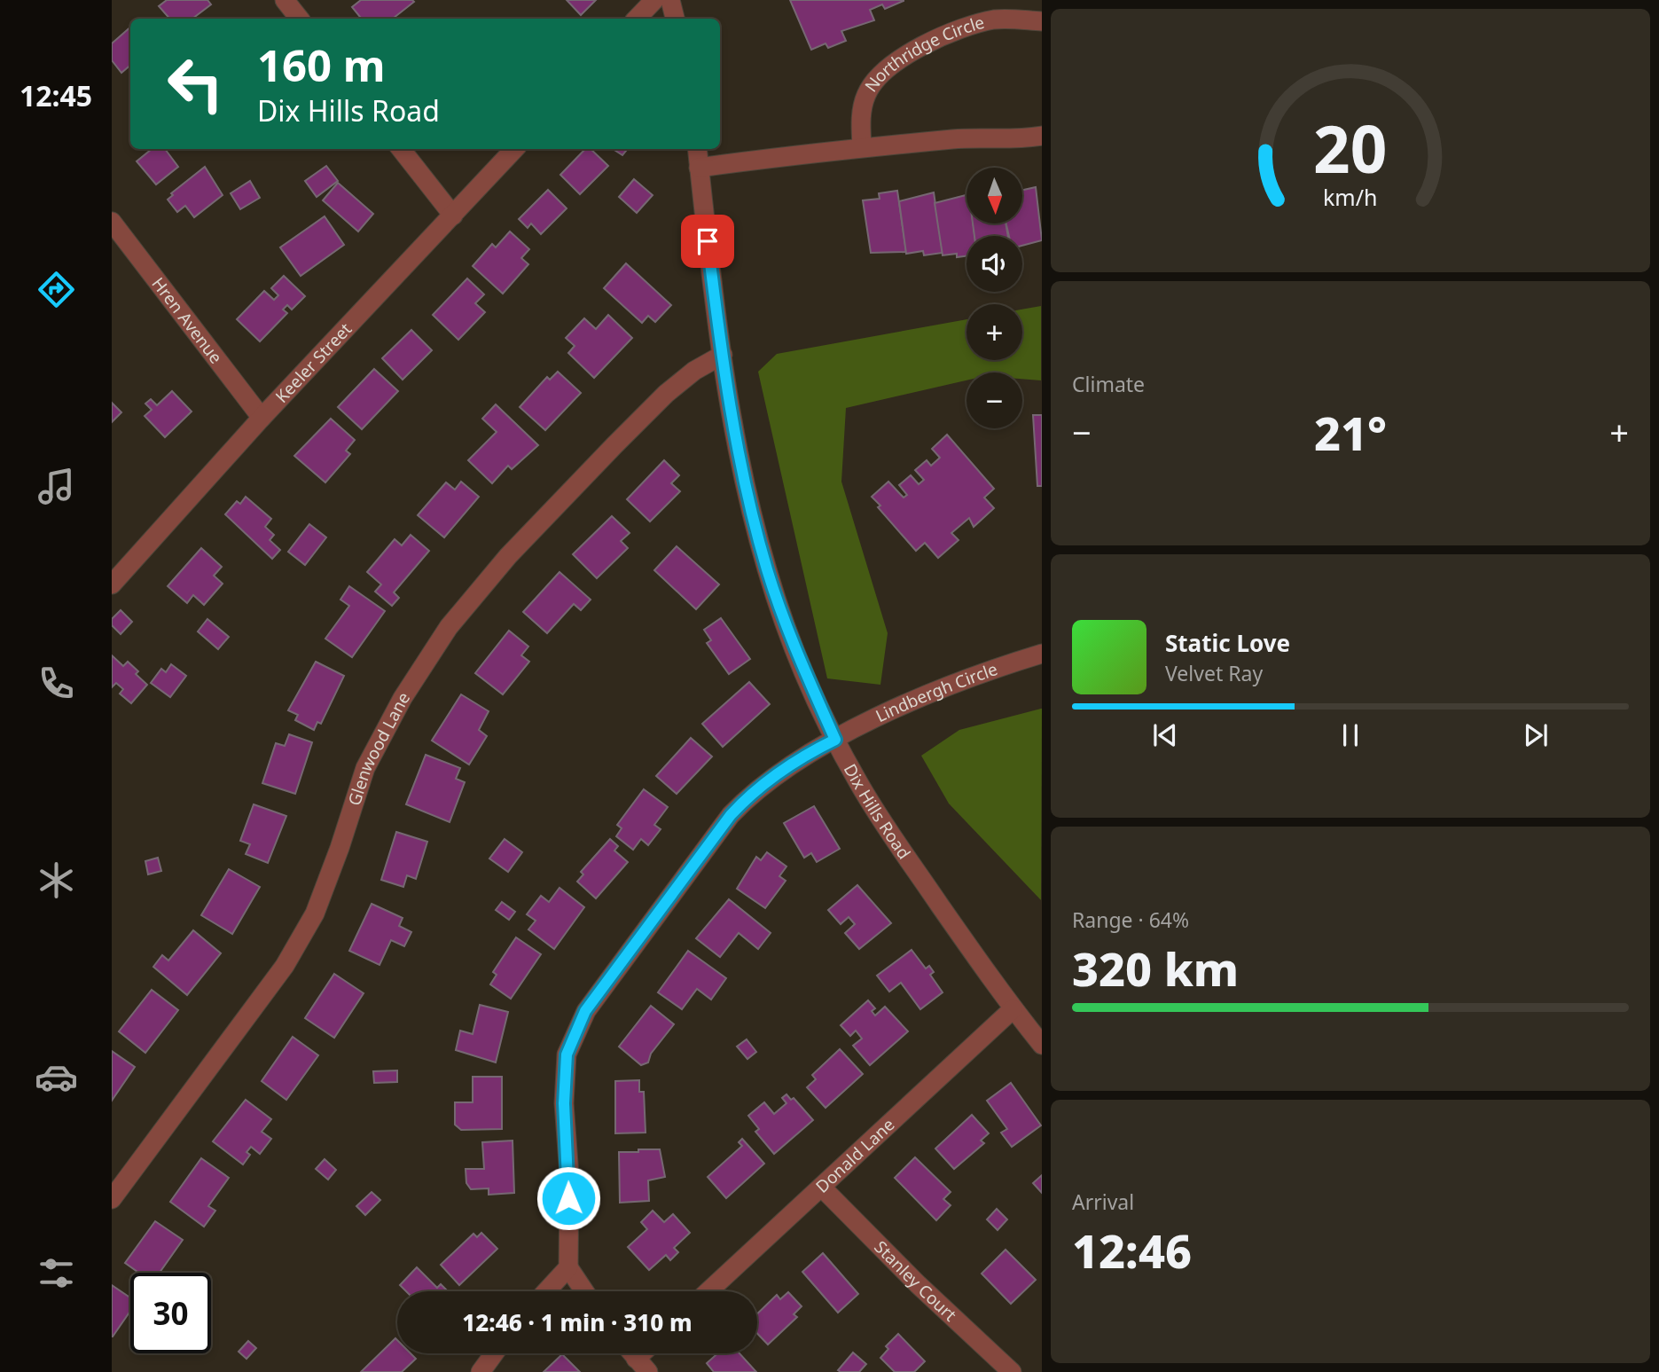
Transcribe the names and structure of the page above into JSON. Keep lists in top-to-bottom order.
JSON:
{
  "streets": {
    "street": [
      "Northridge Circle",
      "Hren Avenue",
      "Keeler Street",
      "Lindbergh Circle",
      "Glenwood Lane",
      "Dix Hills Road",
      "Donald Lane",
      "Stanley Court"
    ]
  },
  "crossings": [
    ["Hren Avenue", "Keeler Street"],
    ["Lindbergh Circle", "Dix Hills Road"],
    ["Glenwood Lane", "Dix Hills Road"],
    ["Dix Hills Road", "Donald Lane"],
    ["Donald Lane", "Stanley Court"]
  ],
  "north": "bottom",
  "page": {
    "tabs": "12:45",
    "turn": ["160 m", "Dix Hills Road"],
    "map_buttons": ["+", "−"],
    "tile": [
      "Climate",
      ["Range · 64%", "320 km"],
      ["Arrival", "12:46"]
    ],
    "heat": ["−", "21°", "+"],
    "song": ["Static Love", "Velvet Ray"],
    "limit": "30",
    "trip": "12:46 · 1 min · 310 m",
    "gauge": ["20", "km/h"]
  }
}
